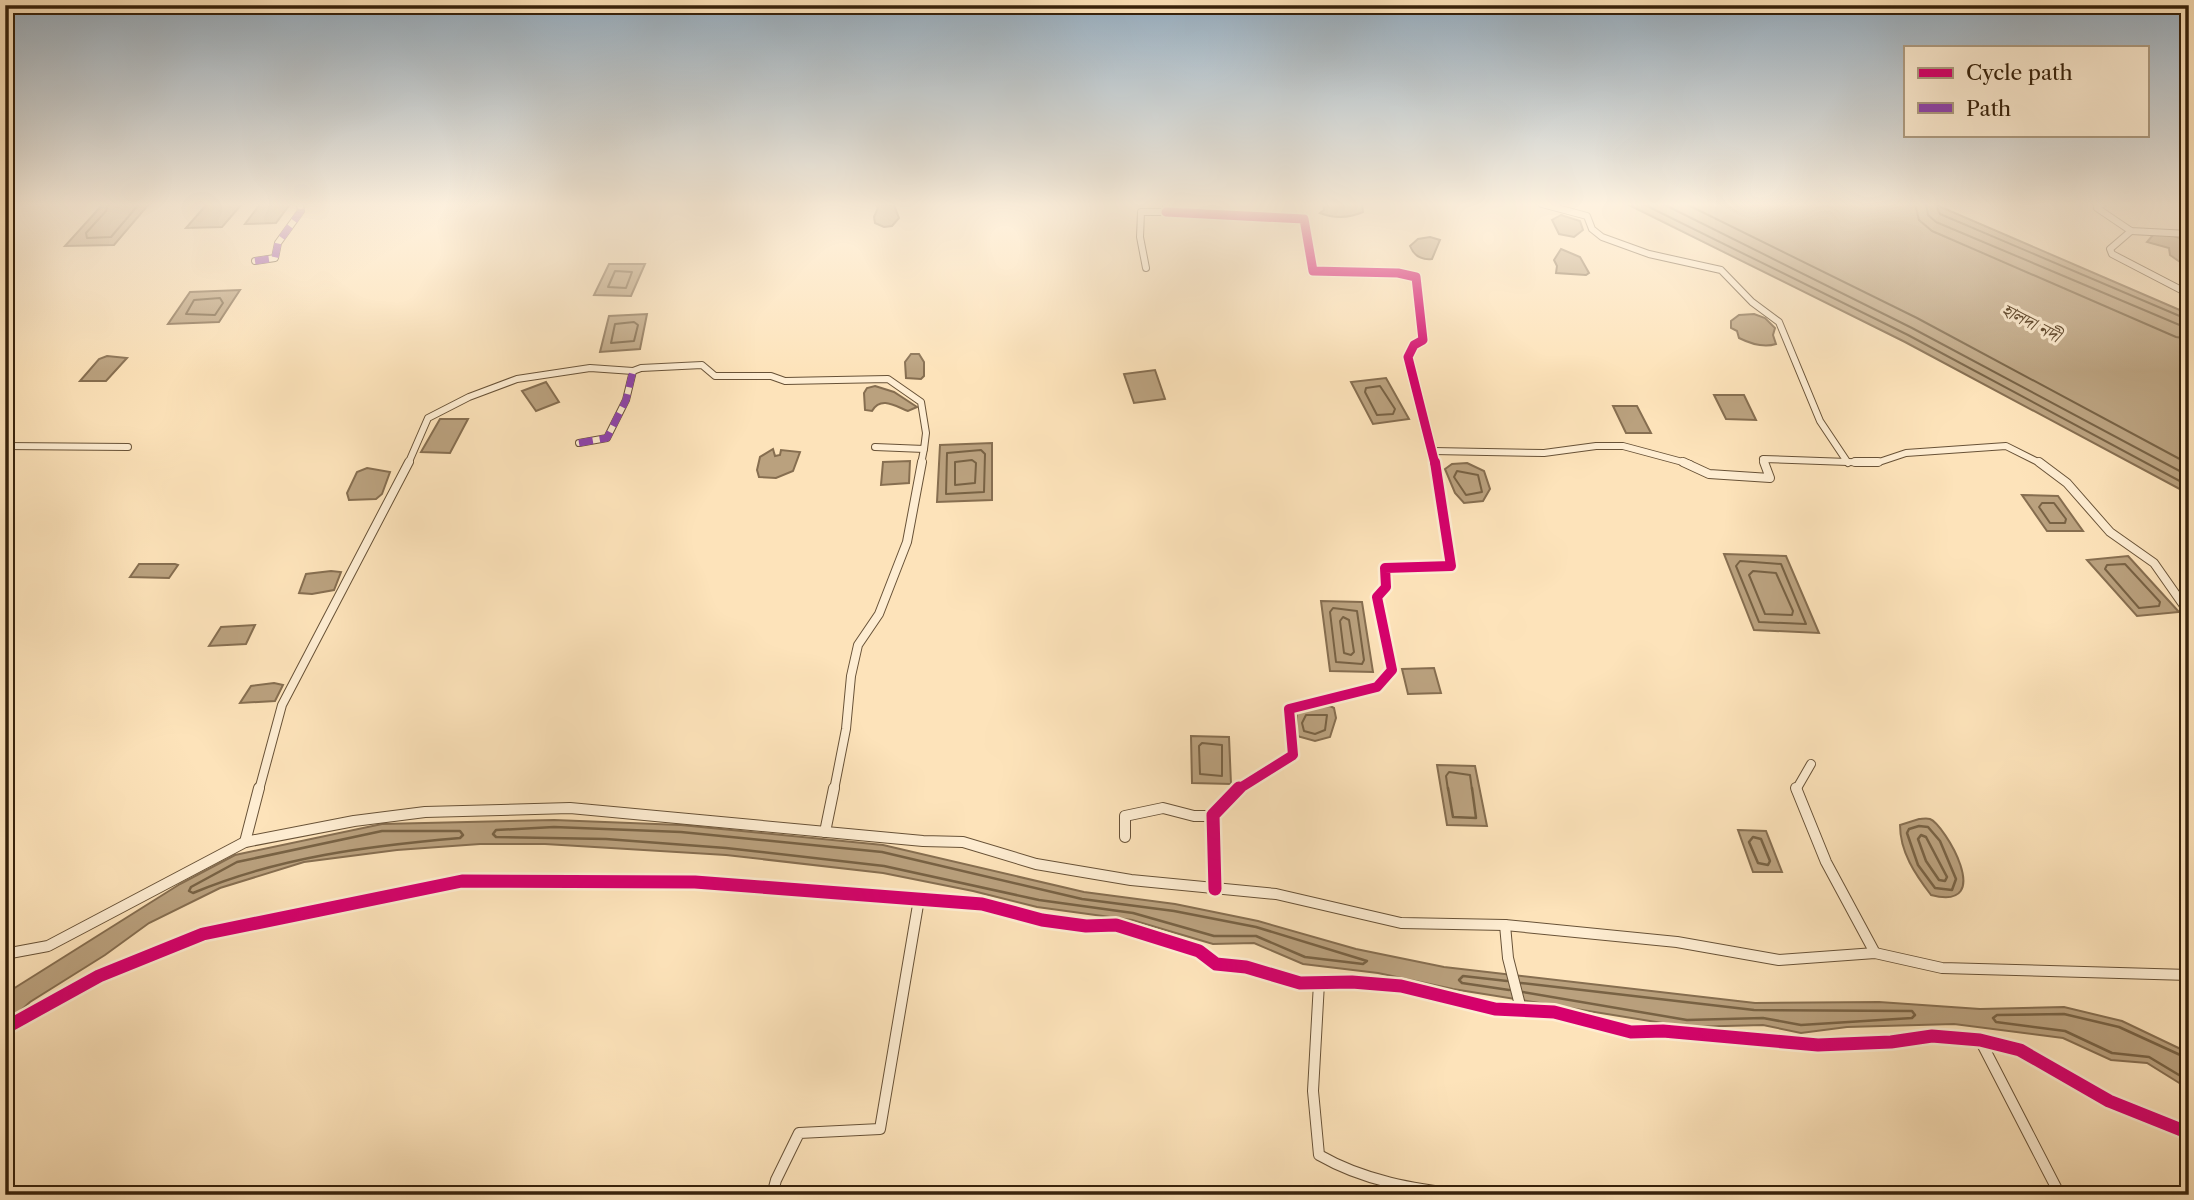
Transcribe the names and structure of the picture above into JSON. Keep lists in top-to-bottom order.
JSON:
{
  "water": ["হালদা নদী"],
  "legend": ["Cycle path", "Path"]
}
